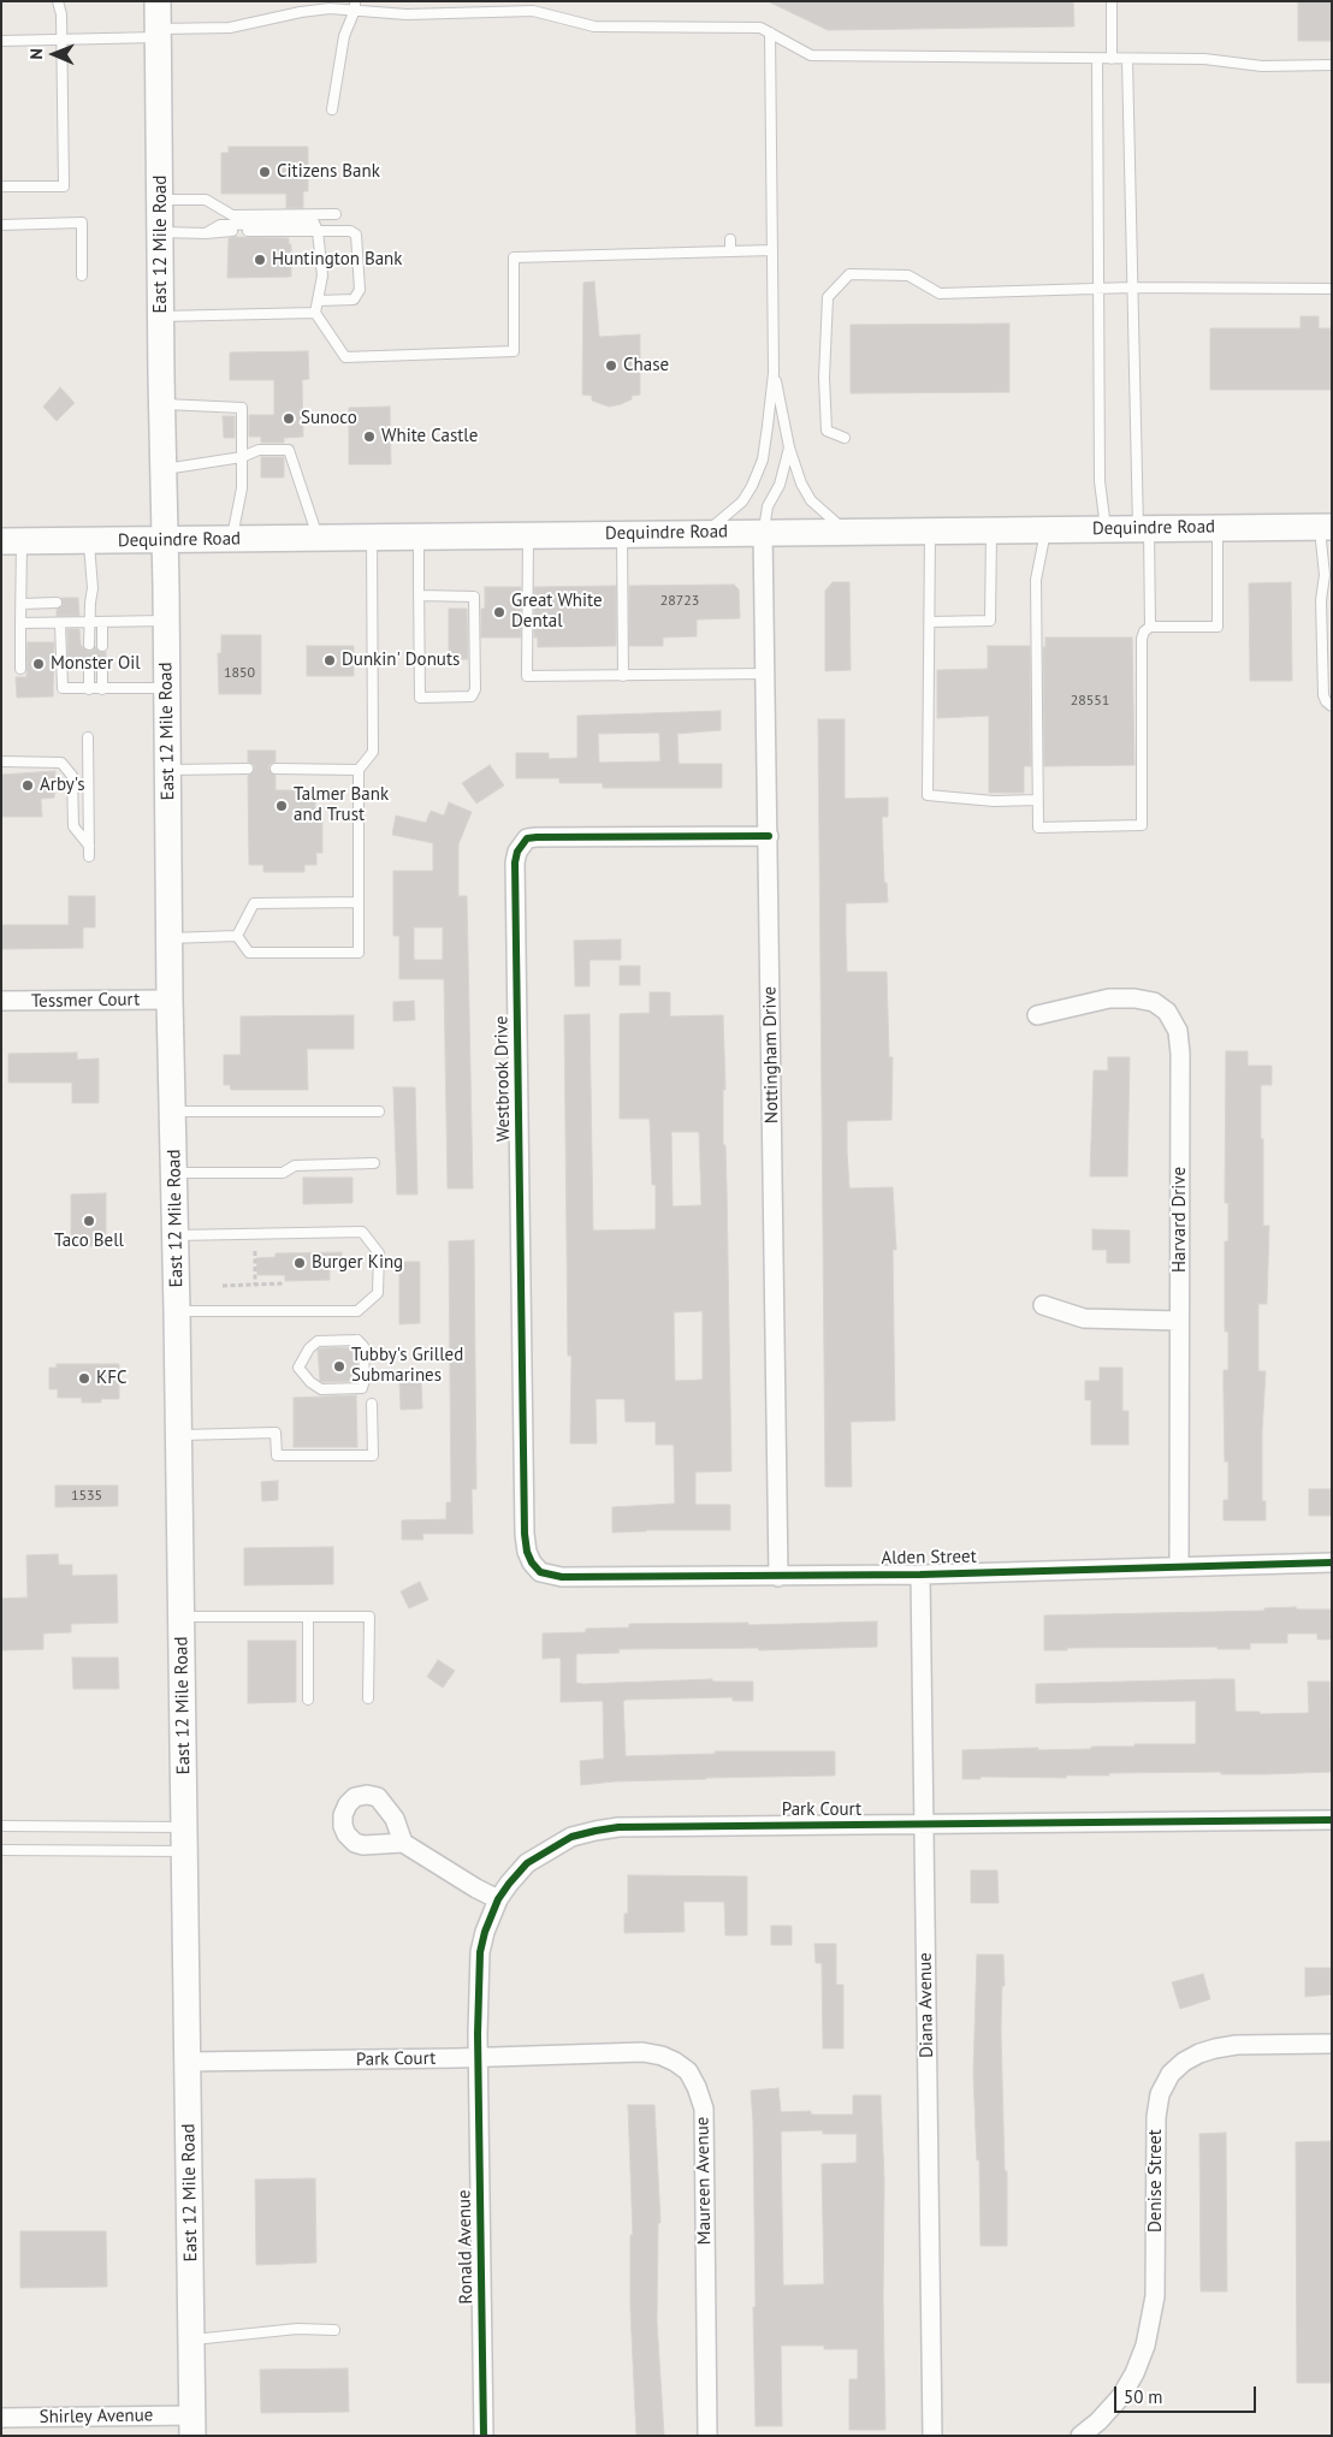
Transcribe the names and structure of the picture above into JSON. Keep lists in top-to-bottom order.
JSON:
{
  "streets": {
    "main road": ["East 12 Mile Road", "Dequindre Road"],
    "street": [
      "Tessmer Court",
      "Nottingham Drive",
      "Westbrook Drive",
      "Harvard Drive",
      "Alden Street",
      "Park Court",
      "Diana Avenue",
      "Maureen Avenue",
      "Denise Street",
      "Ronald Avenue",
      "Shirley Avenue"
    ]
  },
  "crossings": [
    ["East 12 Mile Road", "Dequindre Road"],
    ["East 12 Mile Road", "Tessmer Court"],
    ["East 12 Mile Road", "Park Court"],
    ["East 12 Mile Road", "Shirley Avenue"],
    ["Dequindre Road", "Nottingham Drive"],
    ["Nottingham Drive", "Westbrook Drive"],
    ["Nottingham Drive", "Alden Street"],
    ["Westbrook Drive", "Alden Street"],
    ["Harvard Drive", "Alden Street"],
    ["Alden Street", "Diana Avenue"],
    ["Park Court", "Diana Avenue"],
    ["Park Court", "Maureen Avenue"],
    ["Park Court", "Ronald Avenue"],
    ["Maureen Avenue", "Ronald Avenue"]
  ],
  "places": [
    "Citizens Bank",
    "Huntington Bank",
    "Chase",
    "Sunoco",
    "White Castle",
    "Great White Dental",
    "Dunkin' Donuts",
    "Monster Oil",
    "Arby's",
    "Talmer Bank and Trust",
    "Taco Bell",
    "Burger King",
    "Tubby's Grilled Submarines",
    "KFC"
  ],
  "house_numbers": [
    "28723",
    "1850",
    "28551",
    "1535"
  ],
  "scale_bar": "50 m",
  "north": "left"
}
